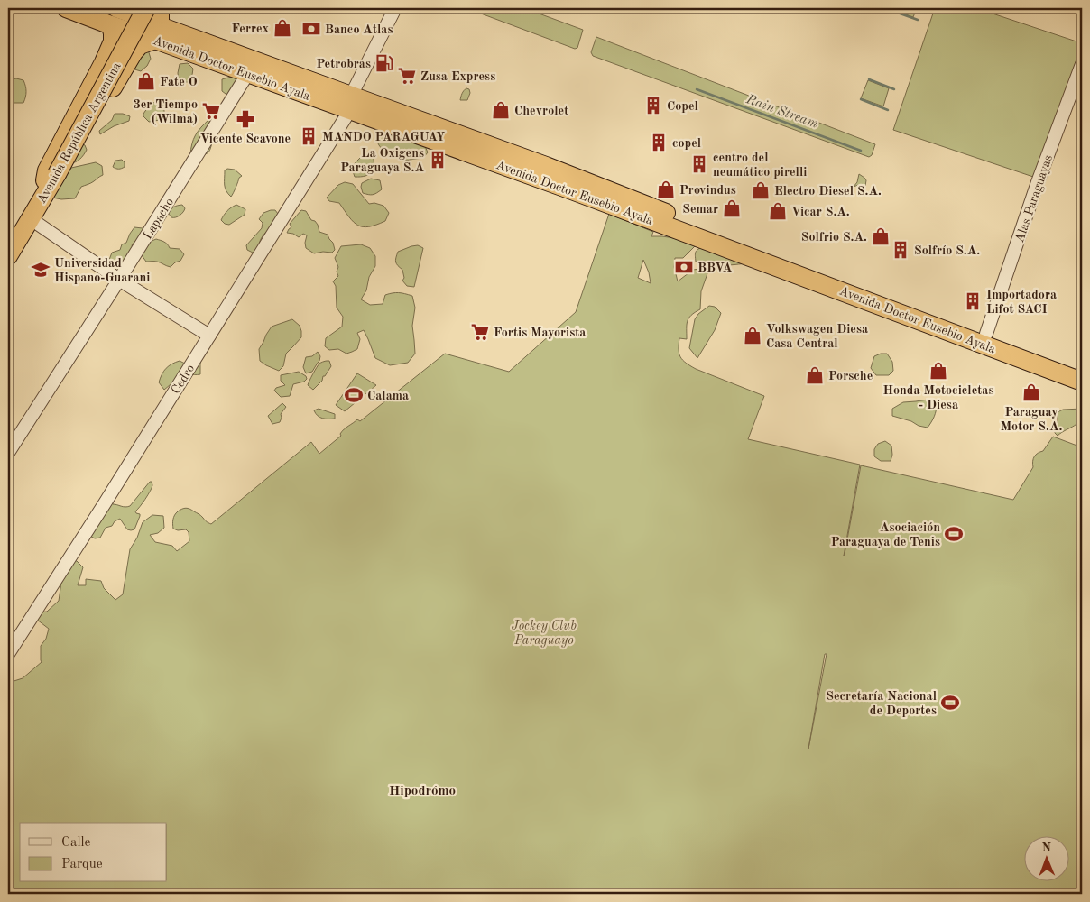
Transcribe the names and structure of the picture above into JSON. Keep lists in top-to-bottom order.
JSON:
{
  "streets": {
    "highway": ["Avenida Doctor Eusebio Ayala", "Avenida República Argentina"],
    "street": ["Alas Paraguayas", "Lapacho", "Cedro"]
  },
  "crossings": [
    ["Avenida Doctor Eusebio Ayala", "Alas Paraguayas"],
    ["Avenida Doctor Eusebio Ayala", "Lapacho"],
    ["Avenida Doctor Eusebio Ayala", "Cedro"]
  ],
  "districts": ["Hipodrómo"],
  "water": ["Rain Stream"],
  "parks": ["Jockey Club Paraguayo"],
  "places": {
    "shop": [
      "Ferrex",
      "Fate O",
      "Chevrolet",
      "Provindus",
      "Electro Diesel S.A.",
      "Semar",
      "Vicar S.A.",
      "Solfrio S.A.",
      "Volkswagen Diesa Casa Central",
      "Honda Motocicletas - Diesa",
      "Porsche",
      "Paraguay Motor S.A."
    ],
    "bank": ["Banco Atlas", "BBVA"],
    "fuel station": ["Petrobras"],
    "supermarket": ["Zusa Express", "3er Tiempo (Wilma)", "Fortis Mayorista"],
    "building": [
      "Copel",
      "MANDO PARAGUAY",
      "copel",
      "La Oxigens Paraguaya S.A",
      "centro del neumático pirelli",
      "Solfrío S.A.",
      "Importadora Lifot SACI"
    ],
    "pharmacy": ["Vicente Scavone"],
    "school or university": ["Universidad Hispano-Guarani"],
    "sports": ["Calama", "Asociación Paraguaya de Tenis", "Secretaría Nacional de Deportes"]
  },
  "legend": ["Calle", "Parque"],
  "north": "top"
}
